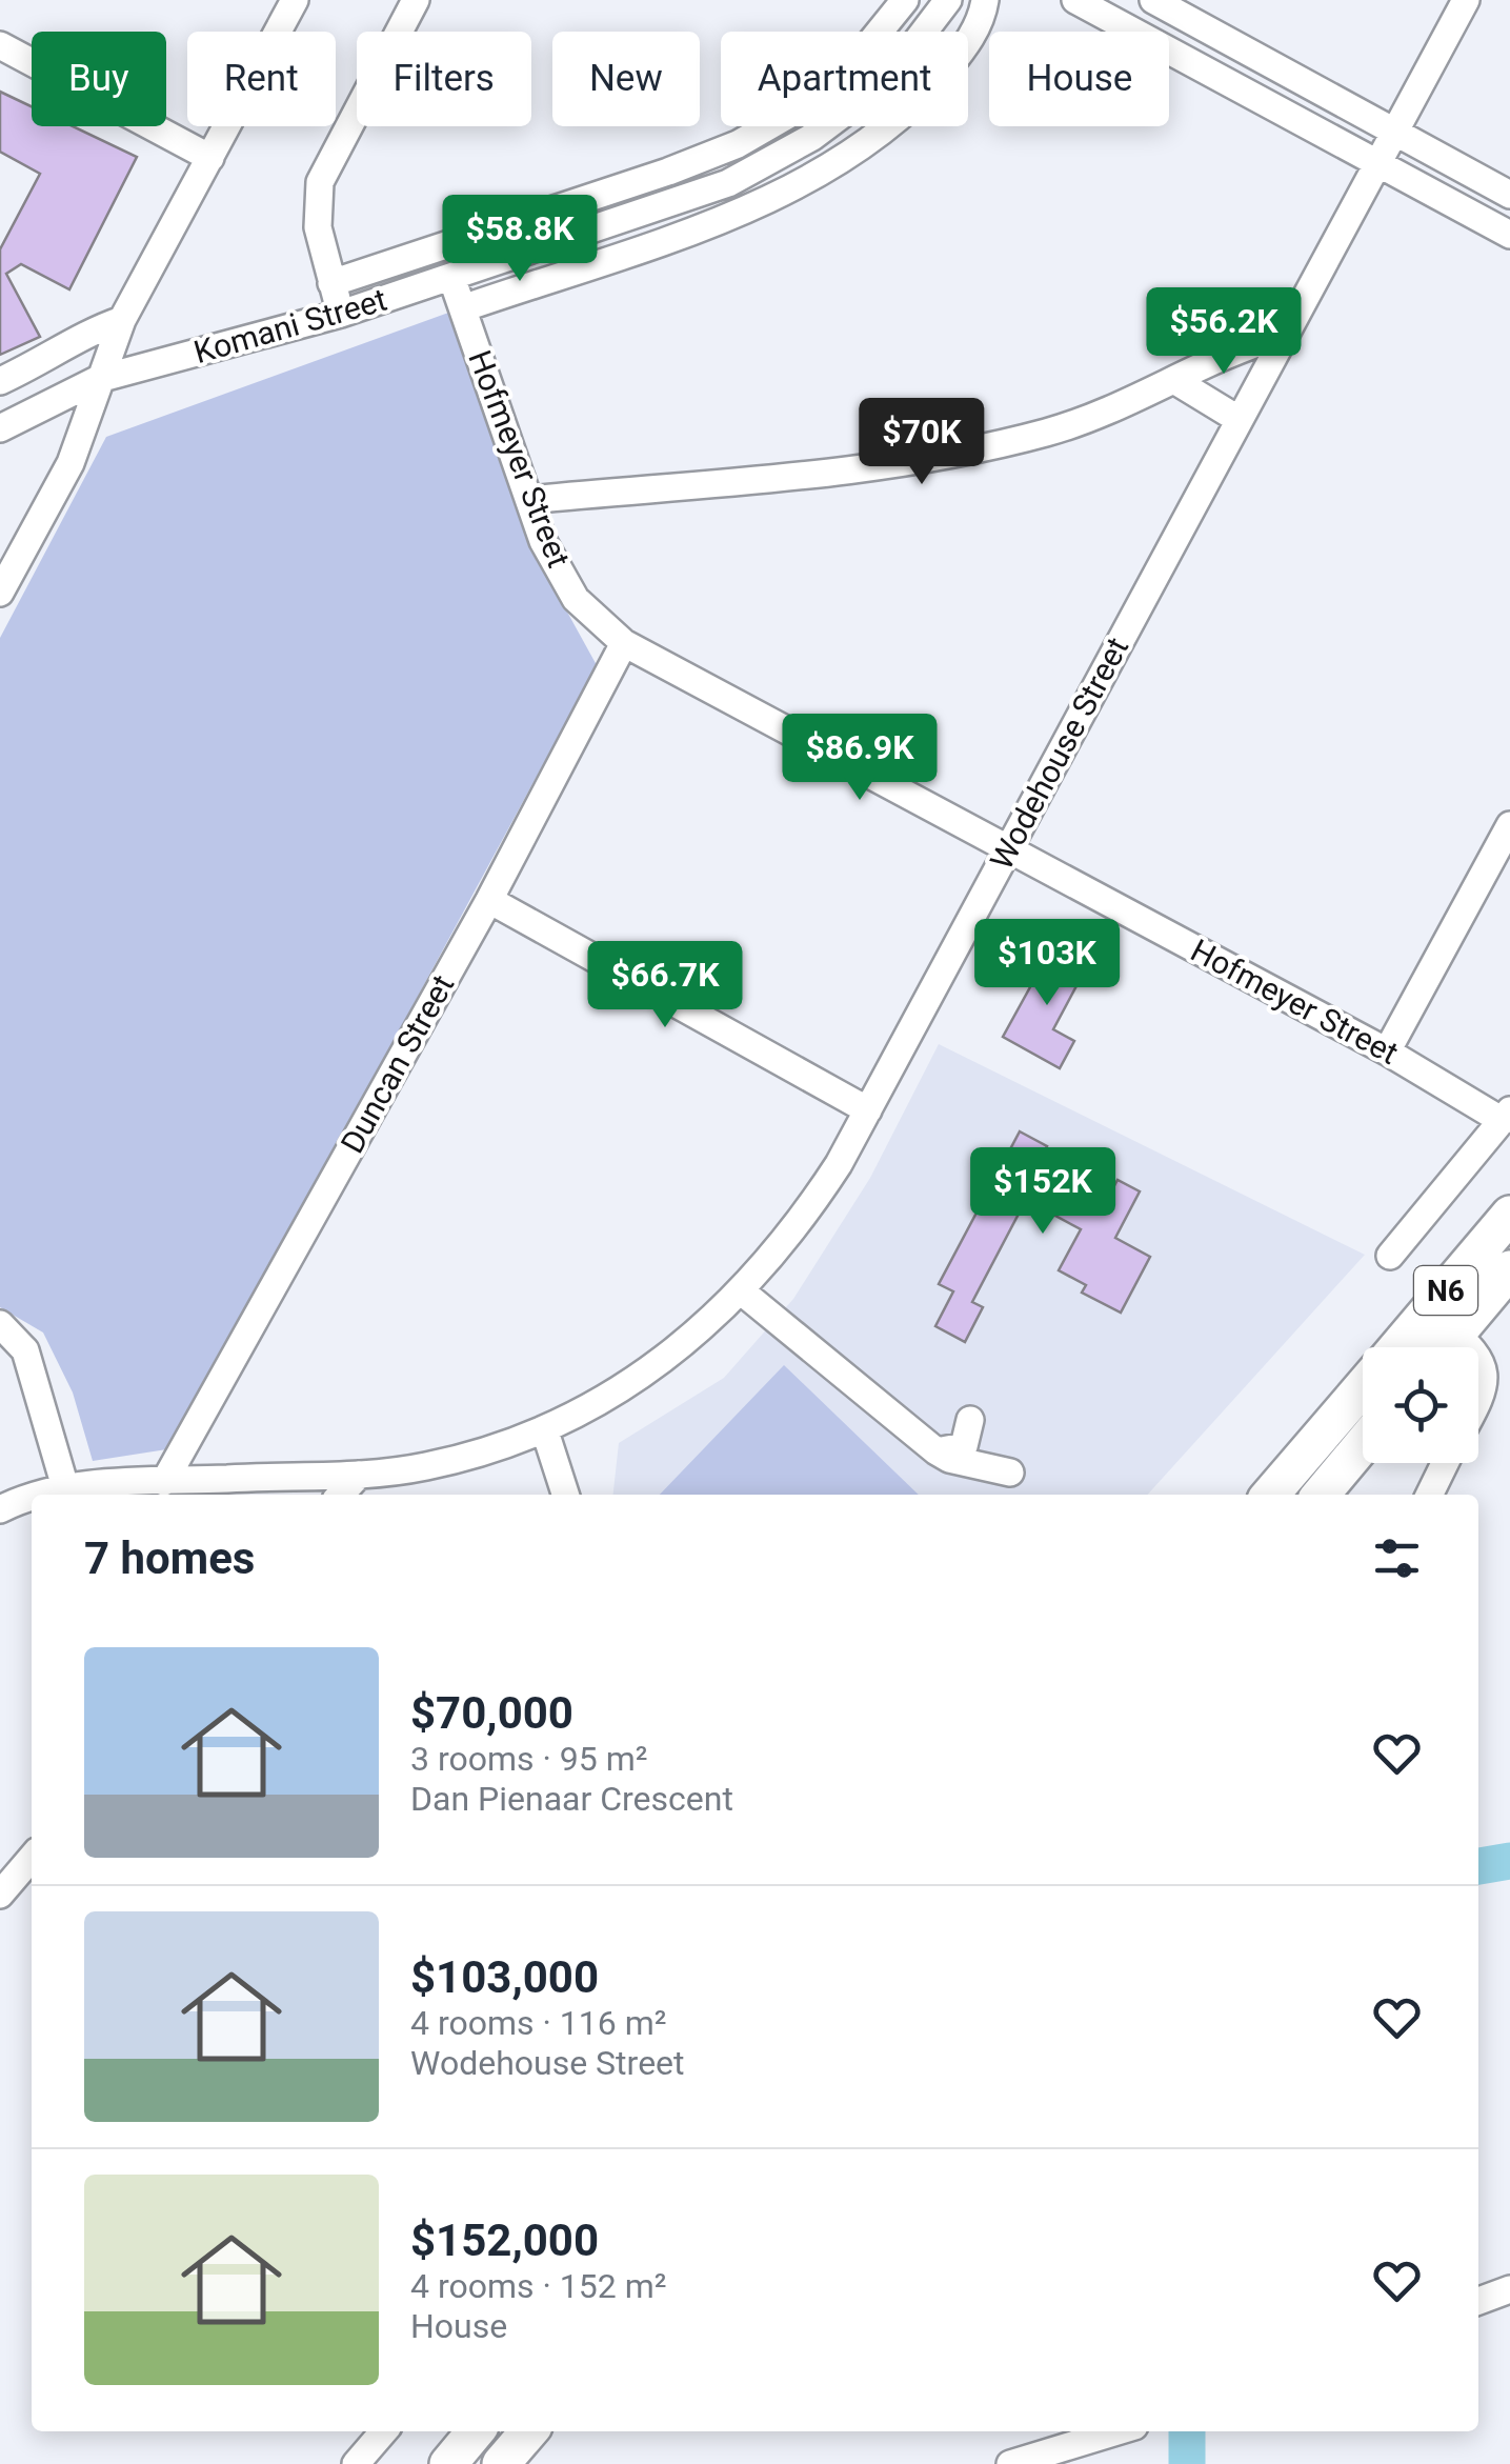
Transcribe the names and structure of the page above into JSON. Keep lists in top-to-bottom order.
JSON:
{
  "streets": {
    "highway": ["N6"],
    "street": [
      "Komani Street",
      "Hofmeyer Street",
      "Wodehouse Street",
      "Duncan Street"
    ]
  },
  "crossings": [
    ["Komani Street", "Hofmeyer Street"],
    ["Hofmeyer Street", "Wodehouse Street"],
    ["Hofmeyer Street", "Duncan Street"],
    ["Wodehouse Street", "Duncan Street"]
  ],
  "page": {
    "chip": [
      "Buy",
      "Rent",
      "Filters",
      "New",
      "Apartment",
      "House"
    ],
    "price": [
      "$58.8K",
      "$56.2K",
      "$70K",
      "$86.9K",
      "$103K",
      "$66.7K",
      "$152K"
    ],
    "heading": "7 homes",
    "list": [
      {
        "name": "$70,000",
        "note": "3 rooms · 95 m² · Dan Pienaar Crescent"
      },
      {
        "name": "$103,000",
        "note": "4 rooms · 116 m² · Wodehouse Street"
      },
      {
        "name": "$152,000",
        "note": "4 rooms · 152 m² · House"
      }
    ]
  }
}
